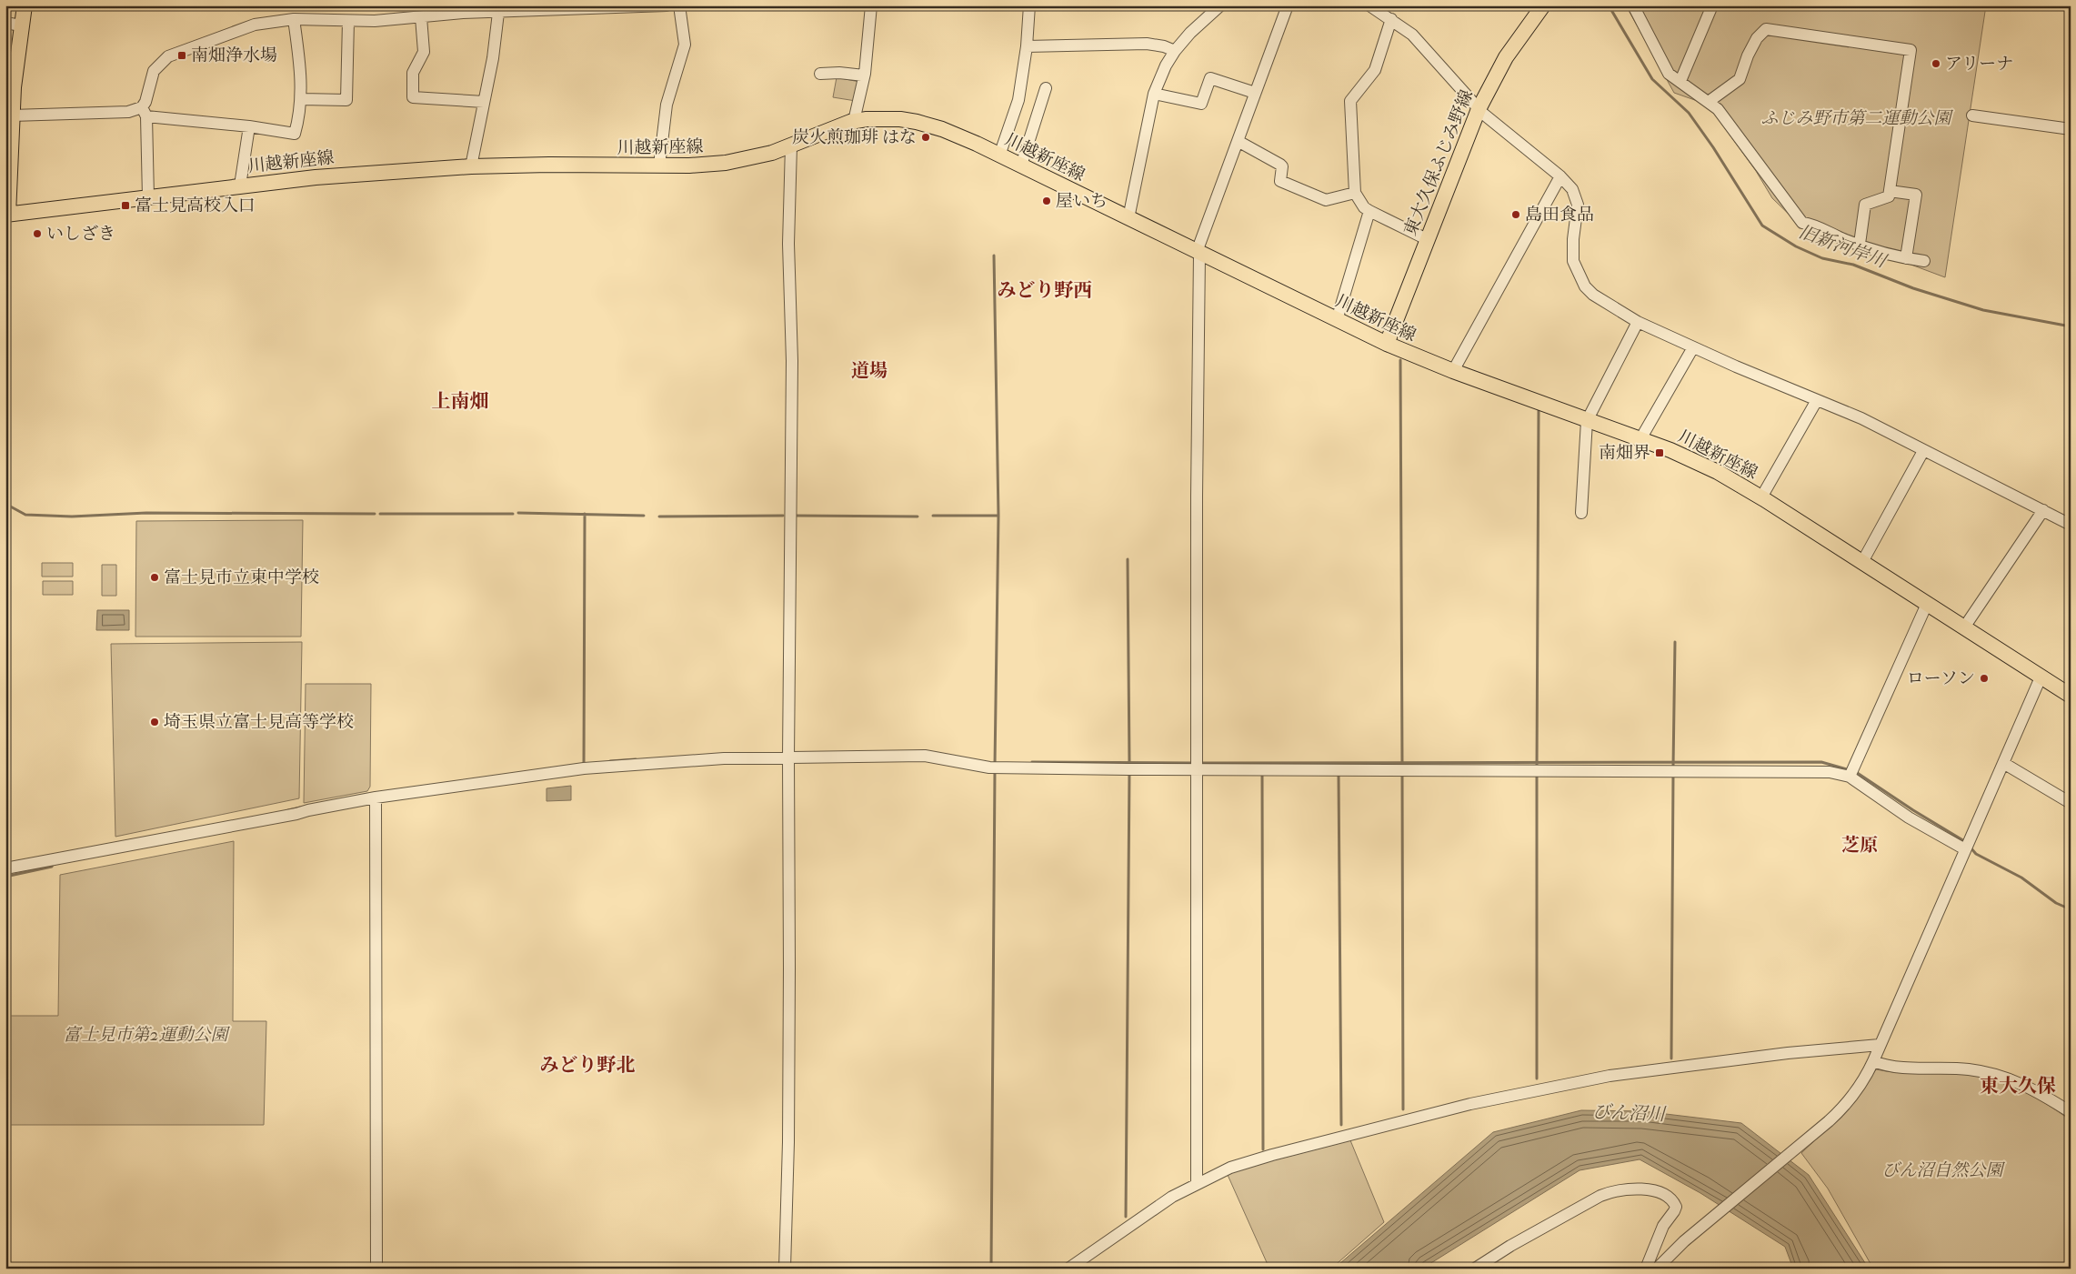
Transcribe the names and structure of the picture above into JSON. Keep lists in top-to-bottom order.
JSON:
{
  "streets": {
    "main road": ["川越新座線", "東大久保ふじみ野線"]
  },
  "crossings": [
    ["川越新座線", "東大久保ふじみ野線"]
  ],
  "districts": [
    "みどり野西",
    "道場",
    "上南畑",
    "芝原",
    "みどり野北",
    "東大久保"
  ],
  "water": ["旧新河岸川", "びん沼川"],
  "parks": ["ふじみ野市第二運動公園", "富士見市第2運動公園", "びん沼自然公園"],
  "places": {
    "transit": ["南畑浄水場", "富士見高校入口", "南畑界"],
    "other": [
      "アリーナ",
      "炭火煎珈琲 はな",
      "屋いち",
      "島田食品",
      "いしざき",
      "富士見市立東中学校",
      "ローソン",
      "埼玉県立富士見高等学校"
    ]
  }
}
